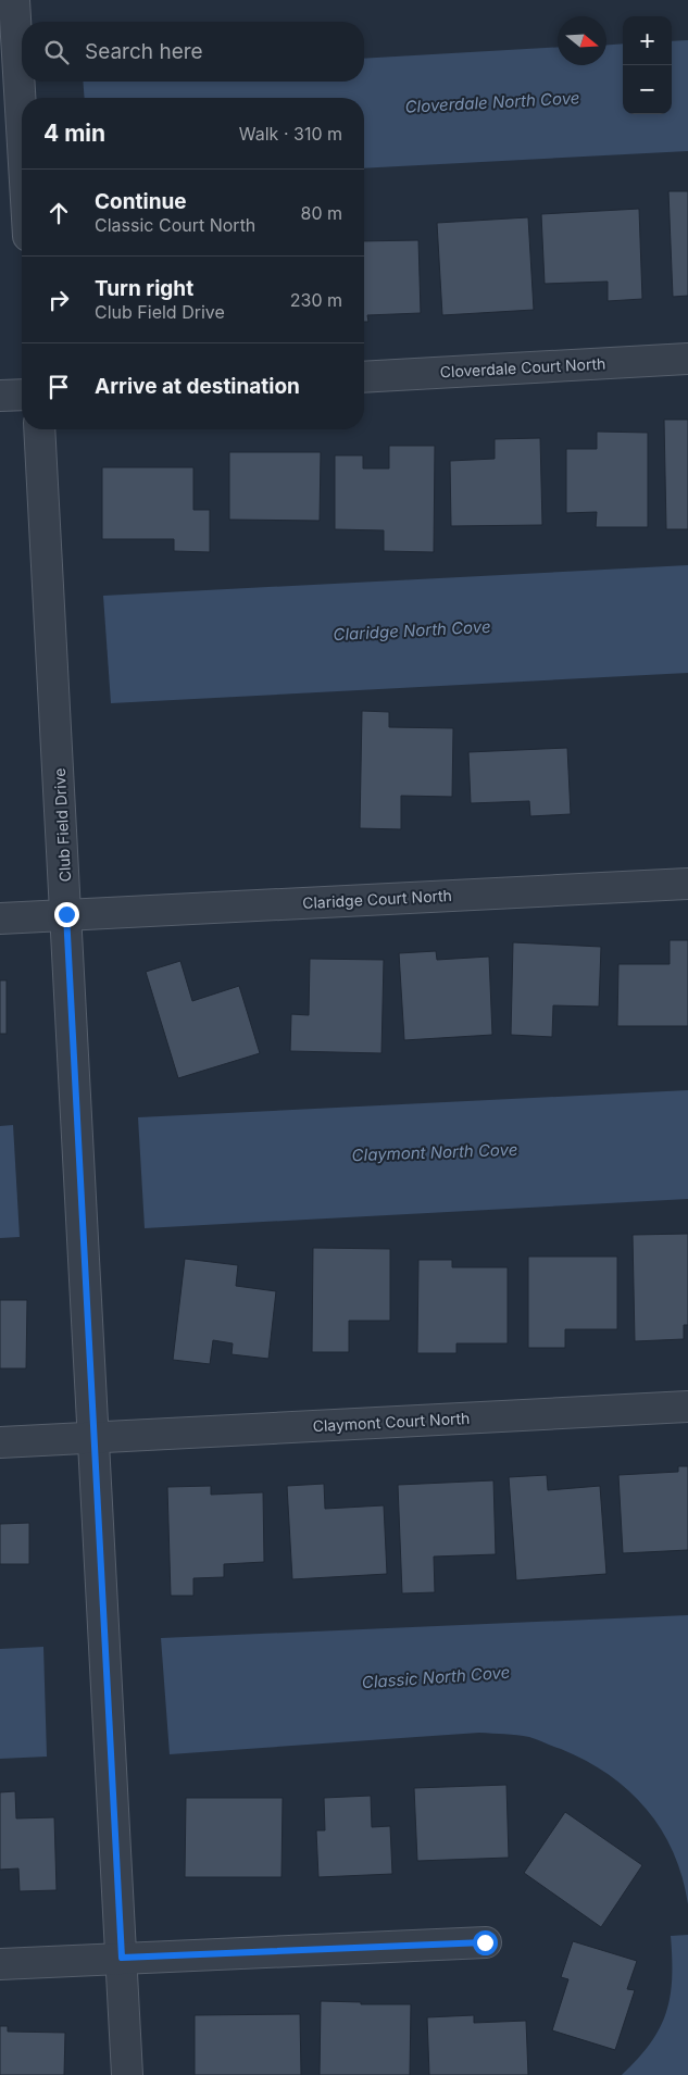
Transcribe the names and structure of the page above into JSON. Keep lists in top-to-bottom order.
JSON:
{
  "streets": {
    "street": [
      "Cloverdale Court North",
      "Club Field Drive",
      "Claridge Court North",
      "Claymont Court North"
    ]
  },
  "crossings": [
    ["Club Field Drive", "Claridge Court North"],
    ["Club Field Drive", "Claymont Court North"]
  ],
  "water": [
    "Cloverdale North Cove",
    "Claridge North Cove",
    "Claymont North Cove",
    "Classic North Cove"
  ],
  "north": "right",
  "page": {
    "map_buttons": ["+", "−"],
    "search": "Search here",
    "heading": ["4 min", "Walk · 310 m"],
    "list": [
      ["Continue", "Classic Court North", "80 m"],
      ["Turn right", "Club Field Drive", "230 m"],
      "Arrive at destination"
    ]
  }
}
